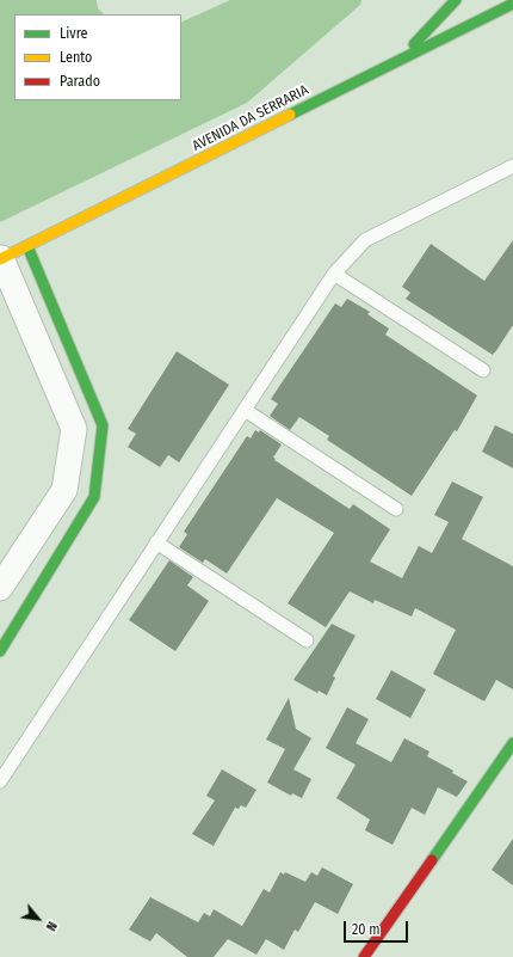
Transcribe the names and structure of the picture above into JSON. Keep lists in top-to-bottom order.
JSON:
{
  "streets": {
    "street": ["AVENIDA DA SERRARIA"]
  },
  "legend": ["Livre", "Lento", "Parado"],
  "scale_bar": "20 m",
  "north": "bottom right"
}
